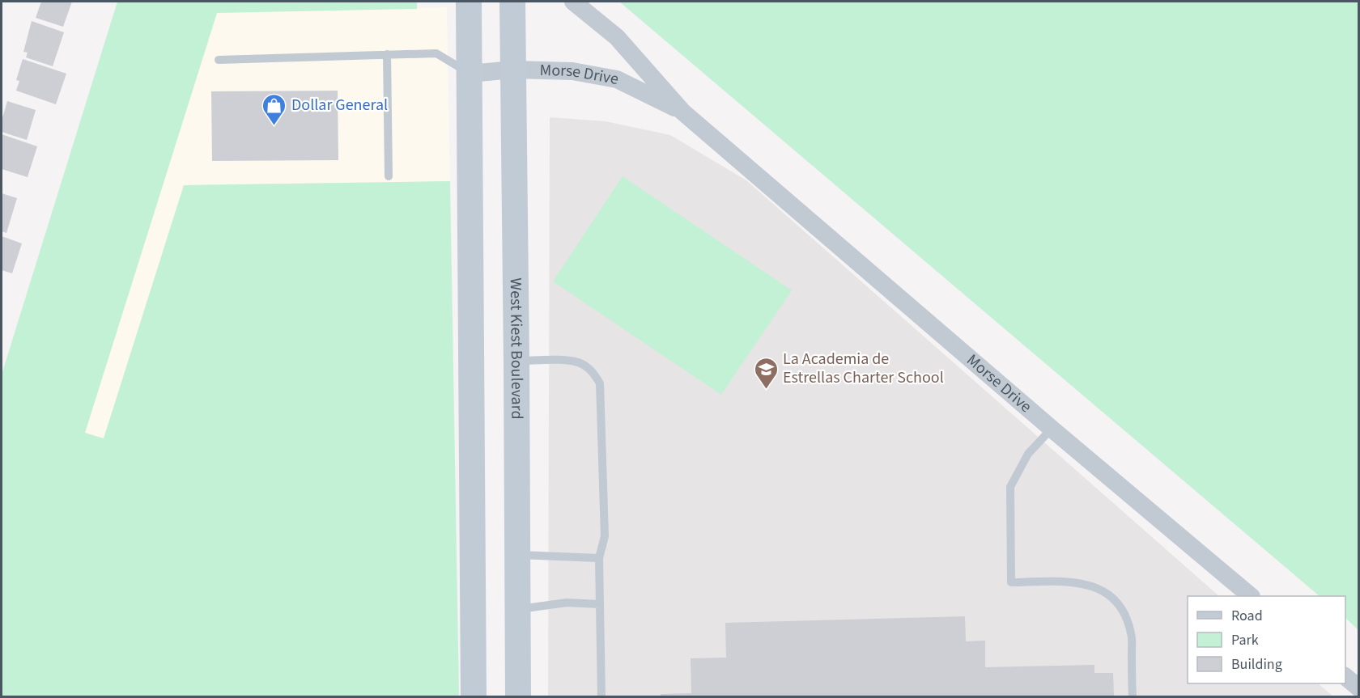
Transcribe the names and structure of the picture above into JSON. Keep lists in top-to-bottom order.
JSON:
{
  "streets": {
    "main road": ["West Kiest Boulevard"],
    "street": ["Morse Drive"]
  },
  "crossings": [
    ["Morse Drive", "West Kiest Boulevard"]
  ],
  "places": {
    "shop": ["Dollar General"],
    "school or university": ["La Academia de Estrellas Charter School"]
  },
  "legend": ["Road", "Park", "Building"]
}
